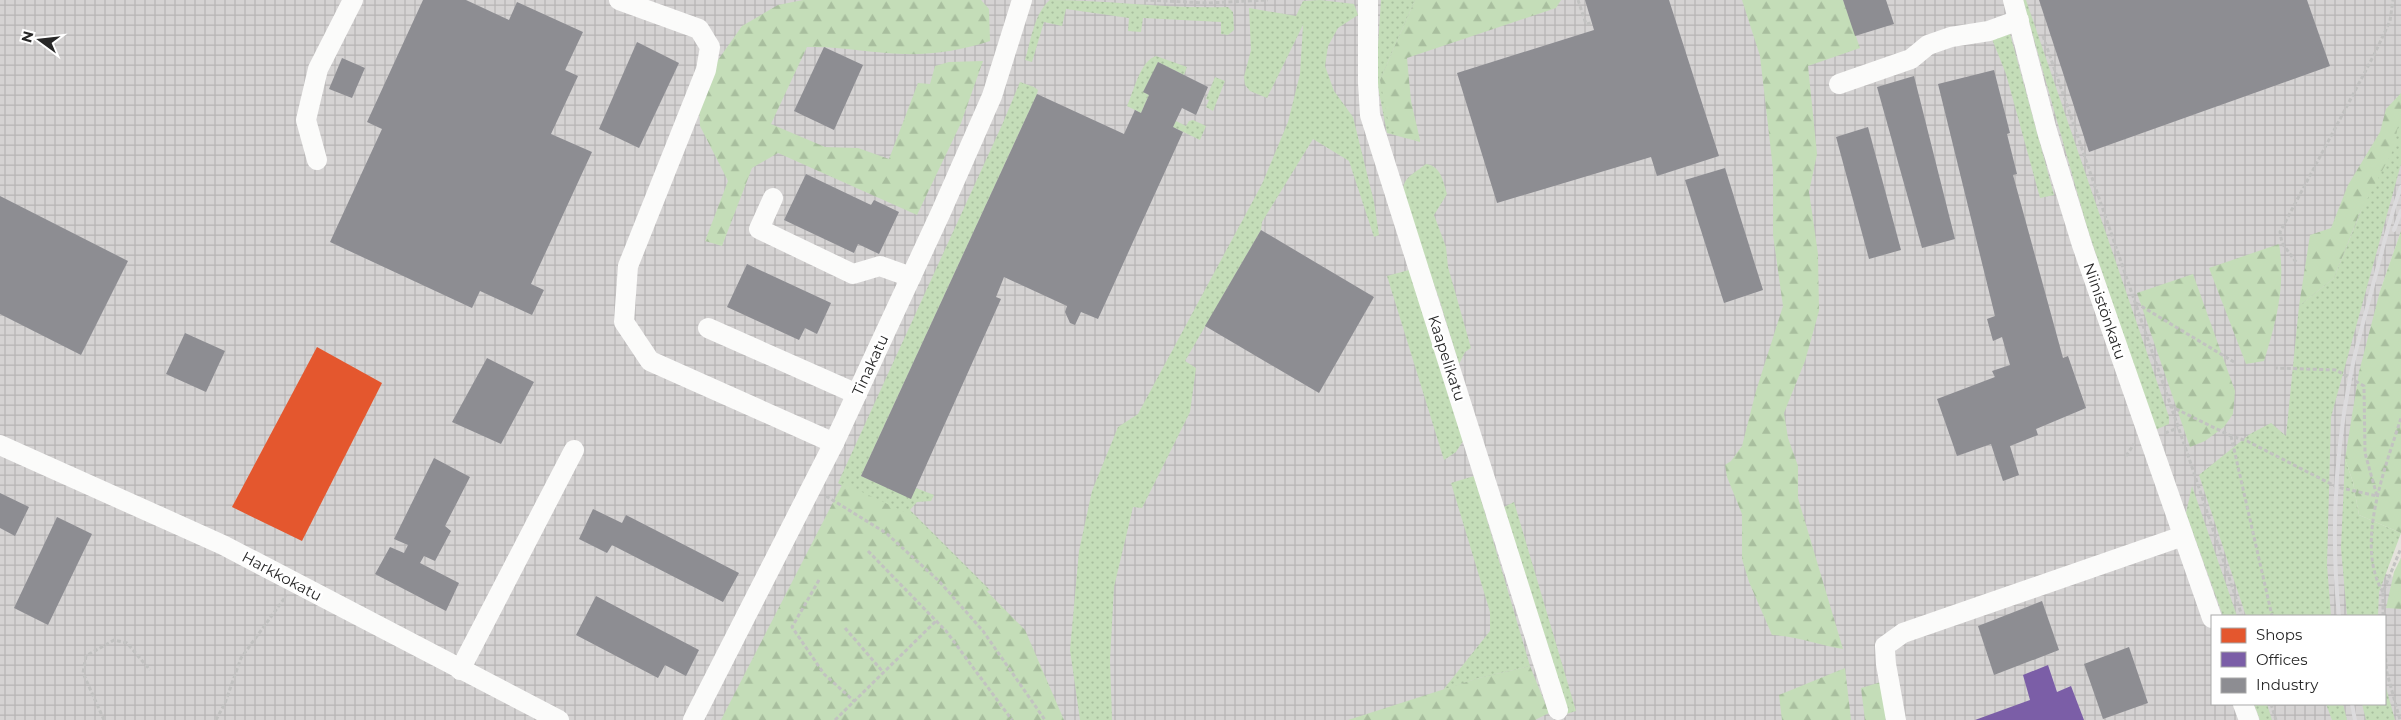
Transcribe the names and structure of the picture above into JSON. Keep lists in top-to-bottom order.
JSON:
{
  "streets": {
    "street": [
      "Niinistönkatu",
      "Kaapelikatu",
      "Tinakatu",
      "Harkkokatu"
    ]
  },
  "legend": ["Shops", "Offices", "Industry"],
  "north": "left"
}
